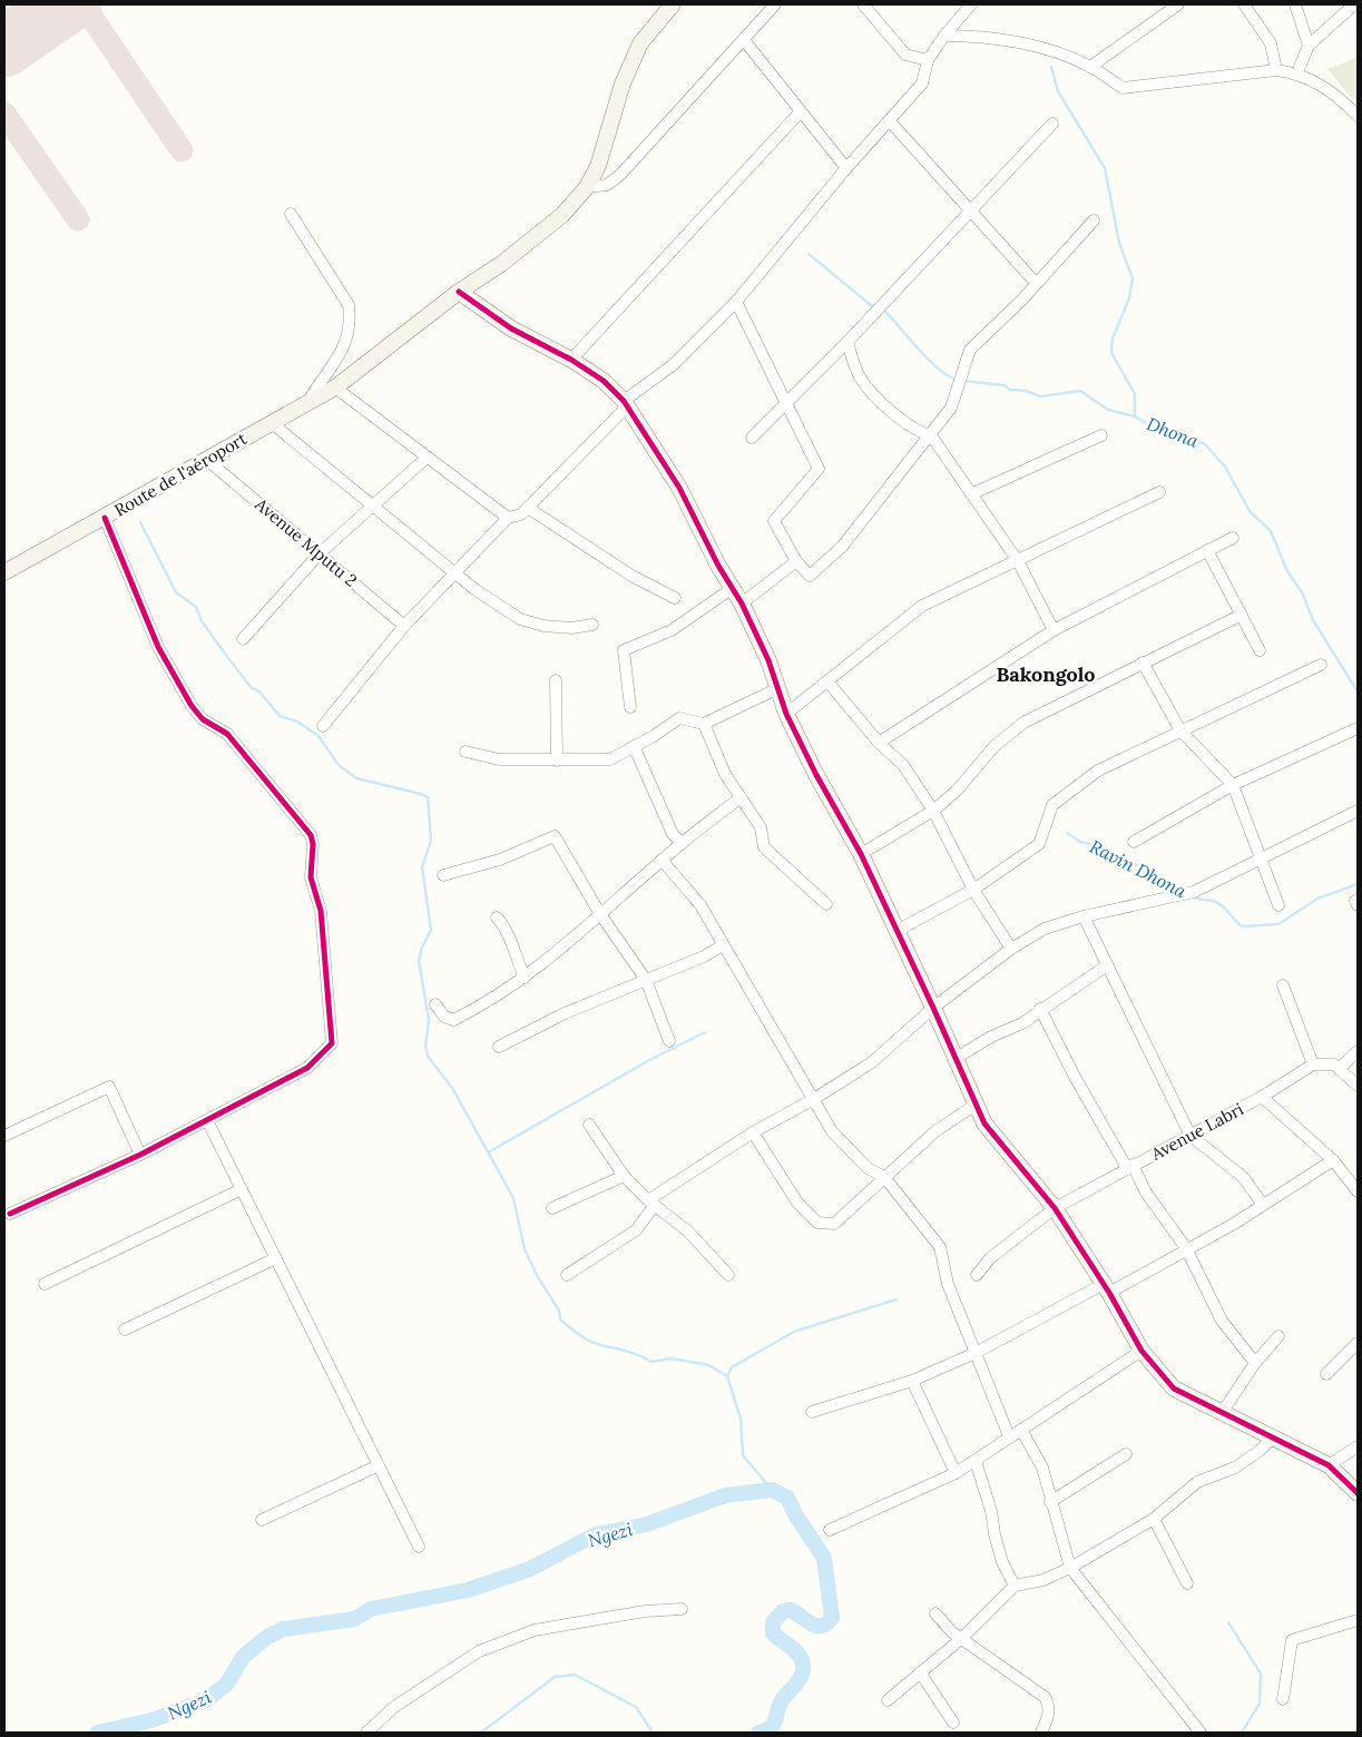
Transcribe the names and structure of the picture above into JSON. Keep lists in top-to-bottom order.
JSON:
{
  "streets": {
    "street": ["Route de l'aéroport", "Avenue Mputu 2", "Avenue Labri"]
  },
  "crossings": [
    ["Route de l'aéroport", "Avenue Mputu 2"]
  ],
  "districts": ["Bakongolo"],
  "water": ["Dhona", "Ravin Dhona", "Ngezi"]
}
